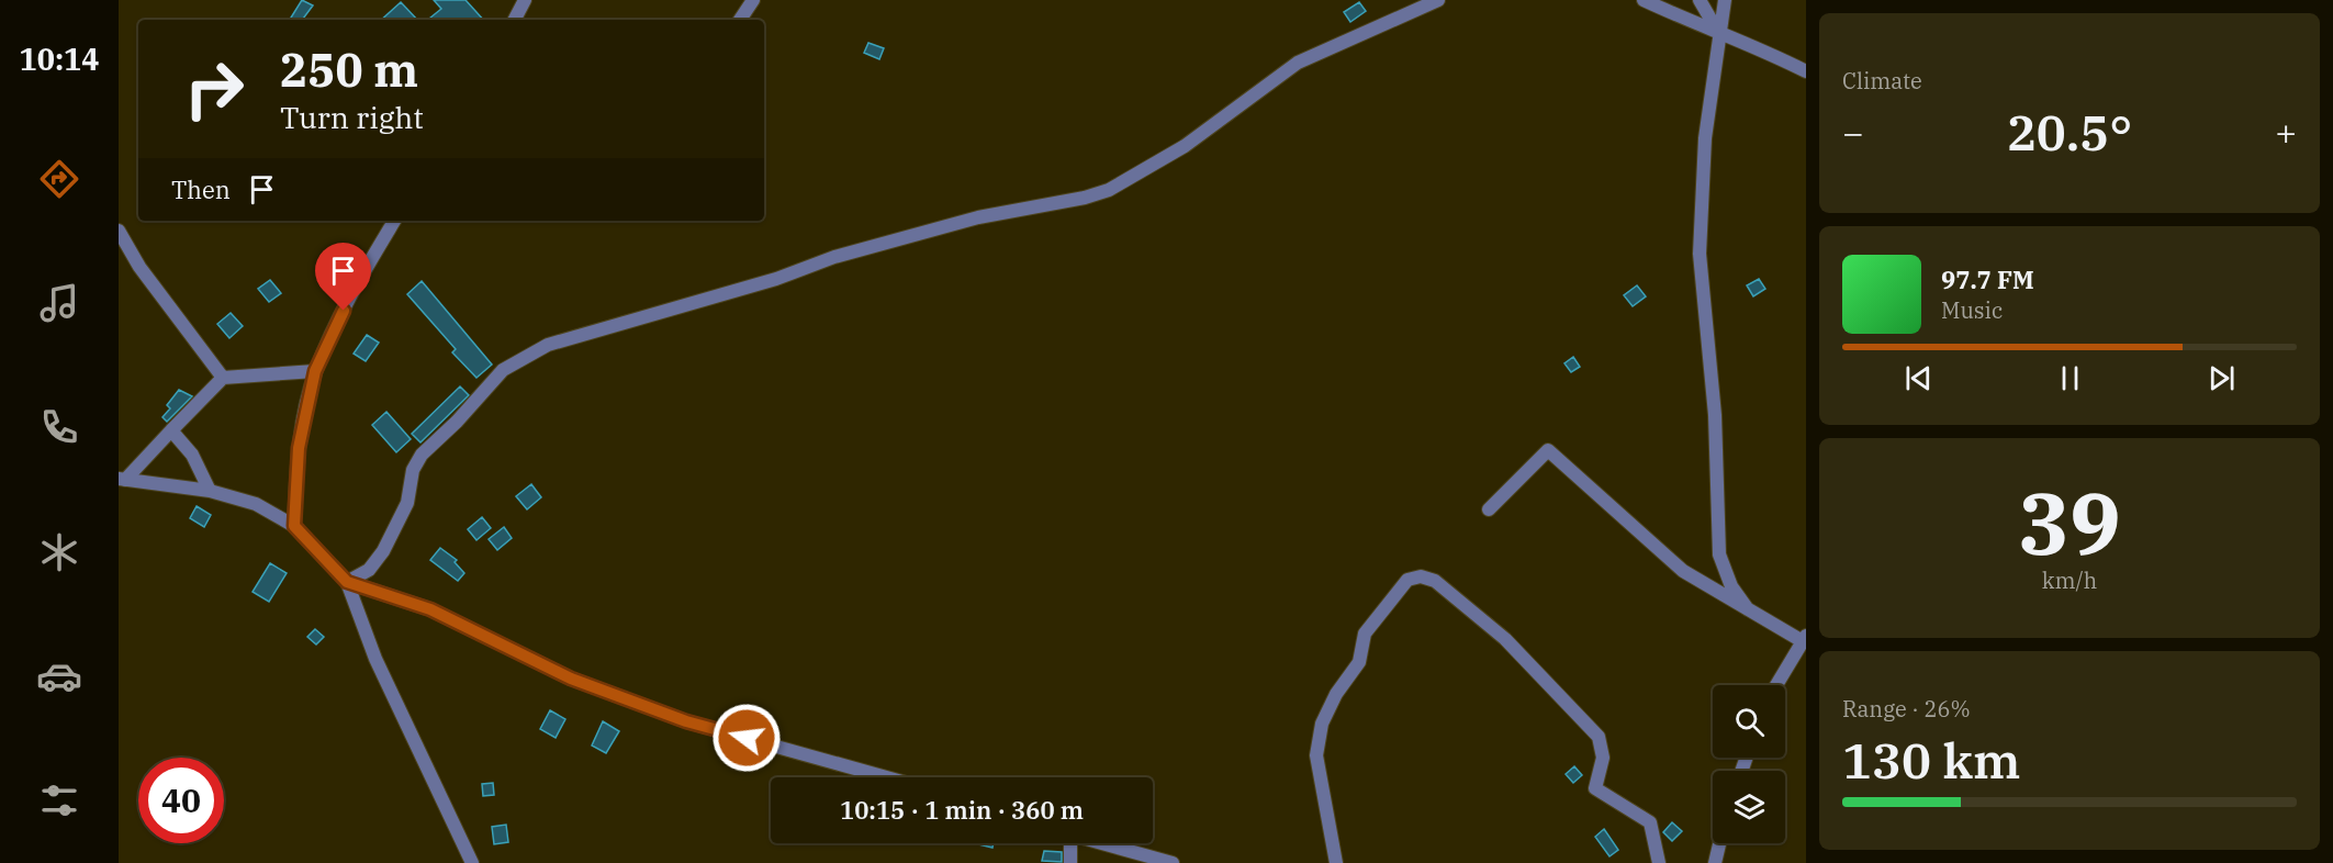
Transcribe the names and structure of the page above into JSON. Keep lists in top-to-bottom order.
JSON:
{
  "page": {
    "tabs": "10:14",
    "tile": [
      "Climate",
      ["39", "km/h"],
      ["Range · 26%", "130 km"]
    ],
    "turn": ["250 m", "Turn right"],
    "heat": ["−", "20.5°", "+"],
    "then": "Then",
    "song": ["97.7 FM", "Music"],
    "limit": "40",
    "trip": "10:15 · 1 min · 360 m"
  }
}
